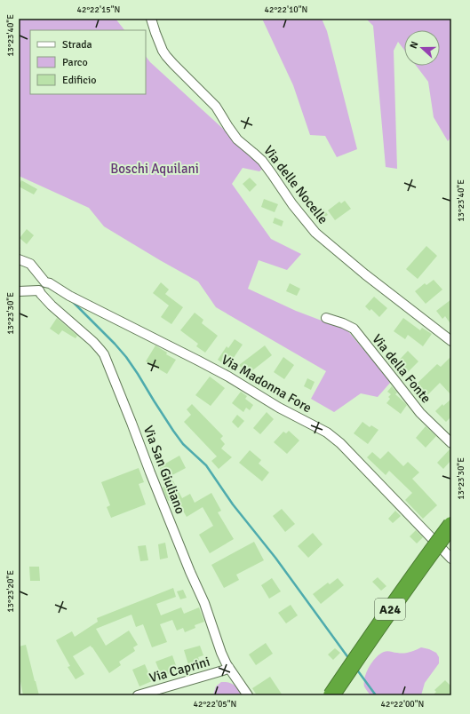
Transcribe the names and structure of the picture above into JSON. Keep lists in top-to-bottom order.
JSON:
{
  "streets": {
    "highway": ["A24"],
    "street": [
      "Via delle Nocelle",
      "Via della Fonte",
      "Via Madonna Fore",
      "Via San Giuliano",
      "Via Caprini"
    ]
  },
  "crossings": [
    ["Via San Giuliano", "Via Caprini"]
  ],
  "parks": ["Boschi Aquilani"],
  "legend": ["Strada", "Parco", "Edificio"],
  "north": "left",
  "coordinates": [
    "42°22'15\"N",
    "42°22'10\"N",
    "13°23'40\"E",
    "13°23'30\"E",
    "13°23'20\"E",
    "42°22'05\"N",
    "42°22'00\"N"
  ]
}
